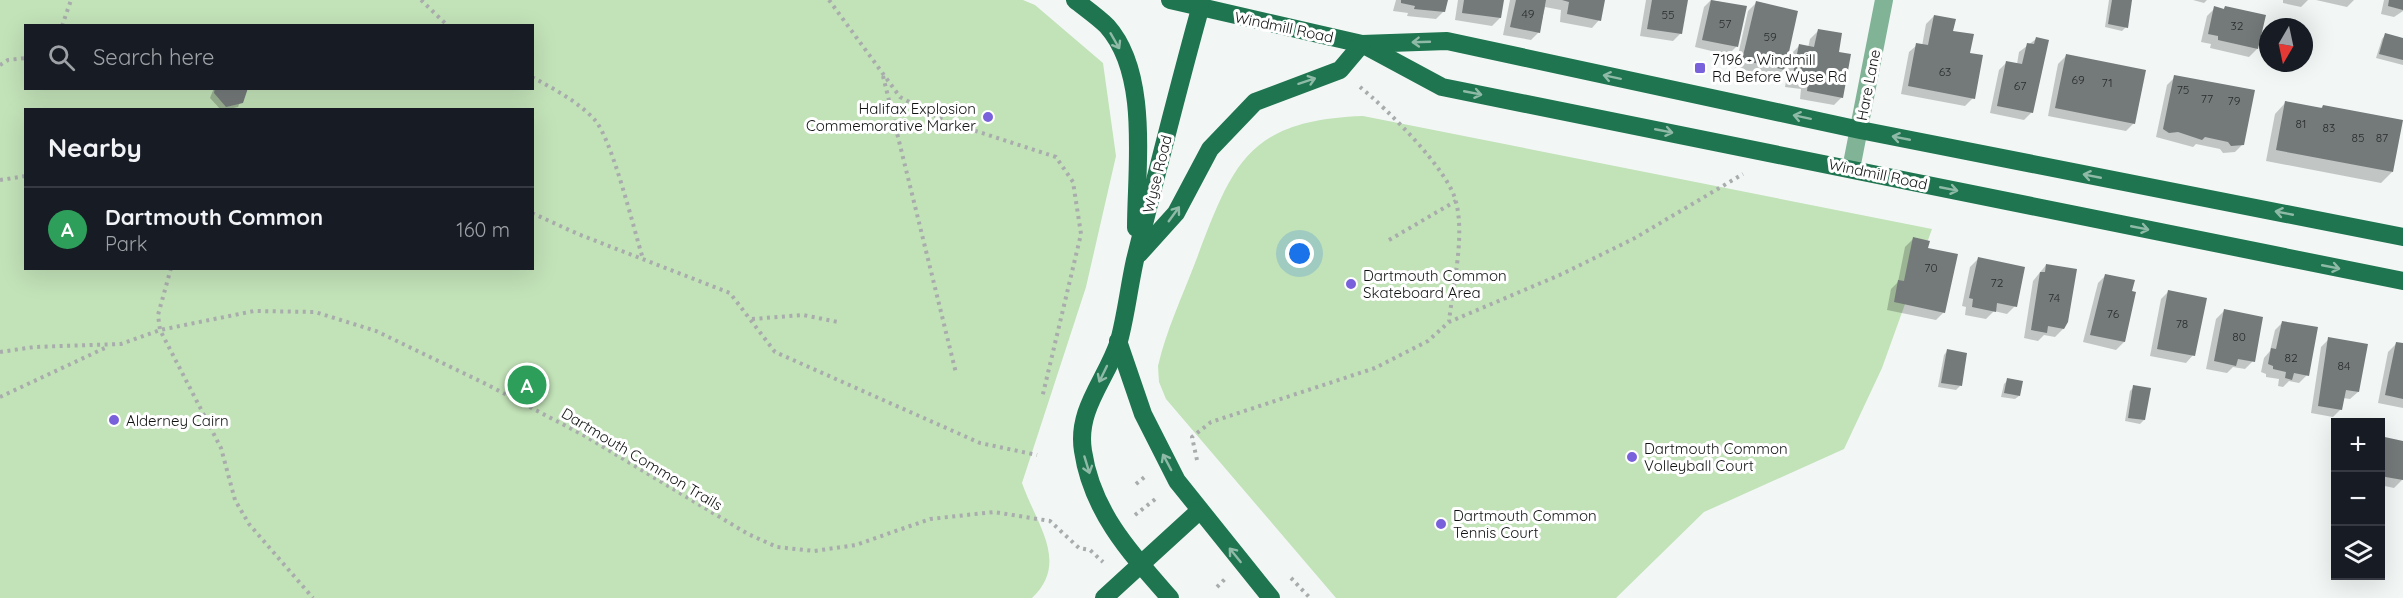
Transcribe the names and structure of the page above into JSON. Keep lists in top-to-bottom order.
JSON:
{
  "streets": {
    "main road": ["Windmill Road", "Wyse Road"],
    "street": ["Hare Lane"],
    "path": ["Dartmouth Common Trails"]
  },
  "crossings": [
    ["Windmill Road", "Hare Lane"],
    ["Windmill Road", "Wyse Road"],
    ["Wyse Road", "Dartmouth Common Trails"]
  ],
  "places": {
    "transit": ["7196 - Windmill Rd Before Wyse Rd"],
    "other": [
      "Halifax Explosion Commemorative Marker",
      "Dartmouth Common Skateboard Area",
      "Alderney Cairn",
      "Dartmouth Common Volleyball Court",
      "Dartmouth Common Tennis Court"
    ]
  },
  "house_numbers": [
    "49",
    "55",
    "57",
    "32",
    "59",
    "63",
    "69",
    "71",
    "67",
    "75",
    "77",
    "79",
    "81",
    "83",
    "85",
    "87",
    "70",
    "72",
    "74",
    "76",
    "78",
    "80",
    "82",
    "84"
  ],
  "north": "bottom",
  "page": {
    "search": "Search here",
    "heading": "Nearby",
    "list": [
      {
        "mark": "A",
        "name": "Dartmouth Common",
        "note": "Park",
        "value": "160 m"
      }
    ],
    "pins": "A",
    "map_buttons": ["+", "−"]
  }
}
